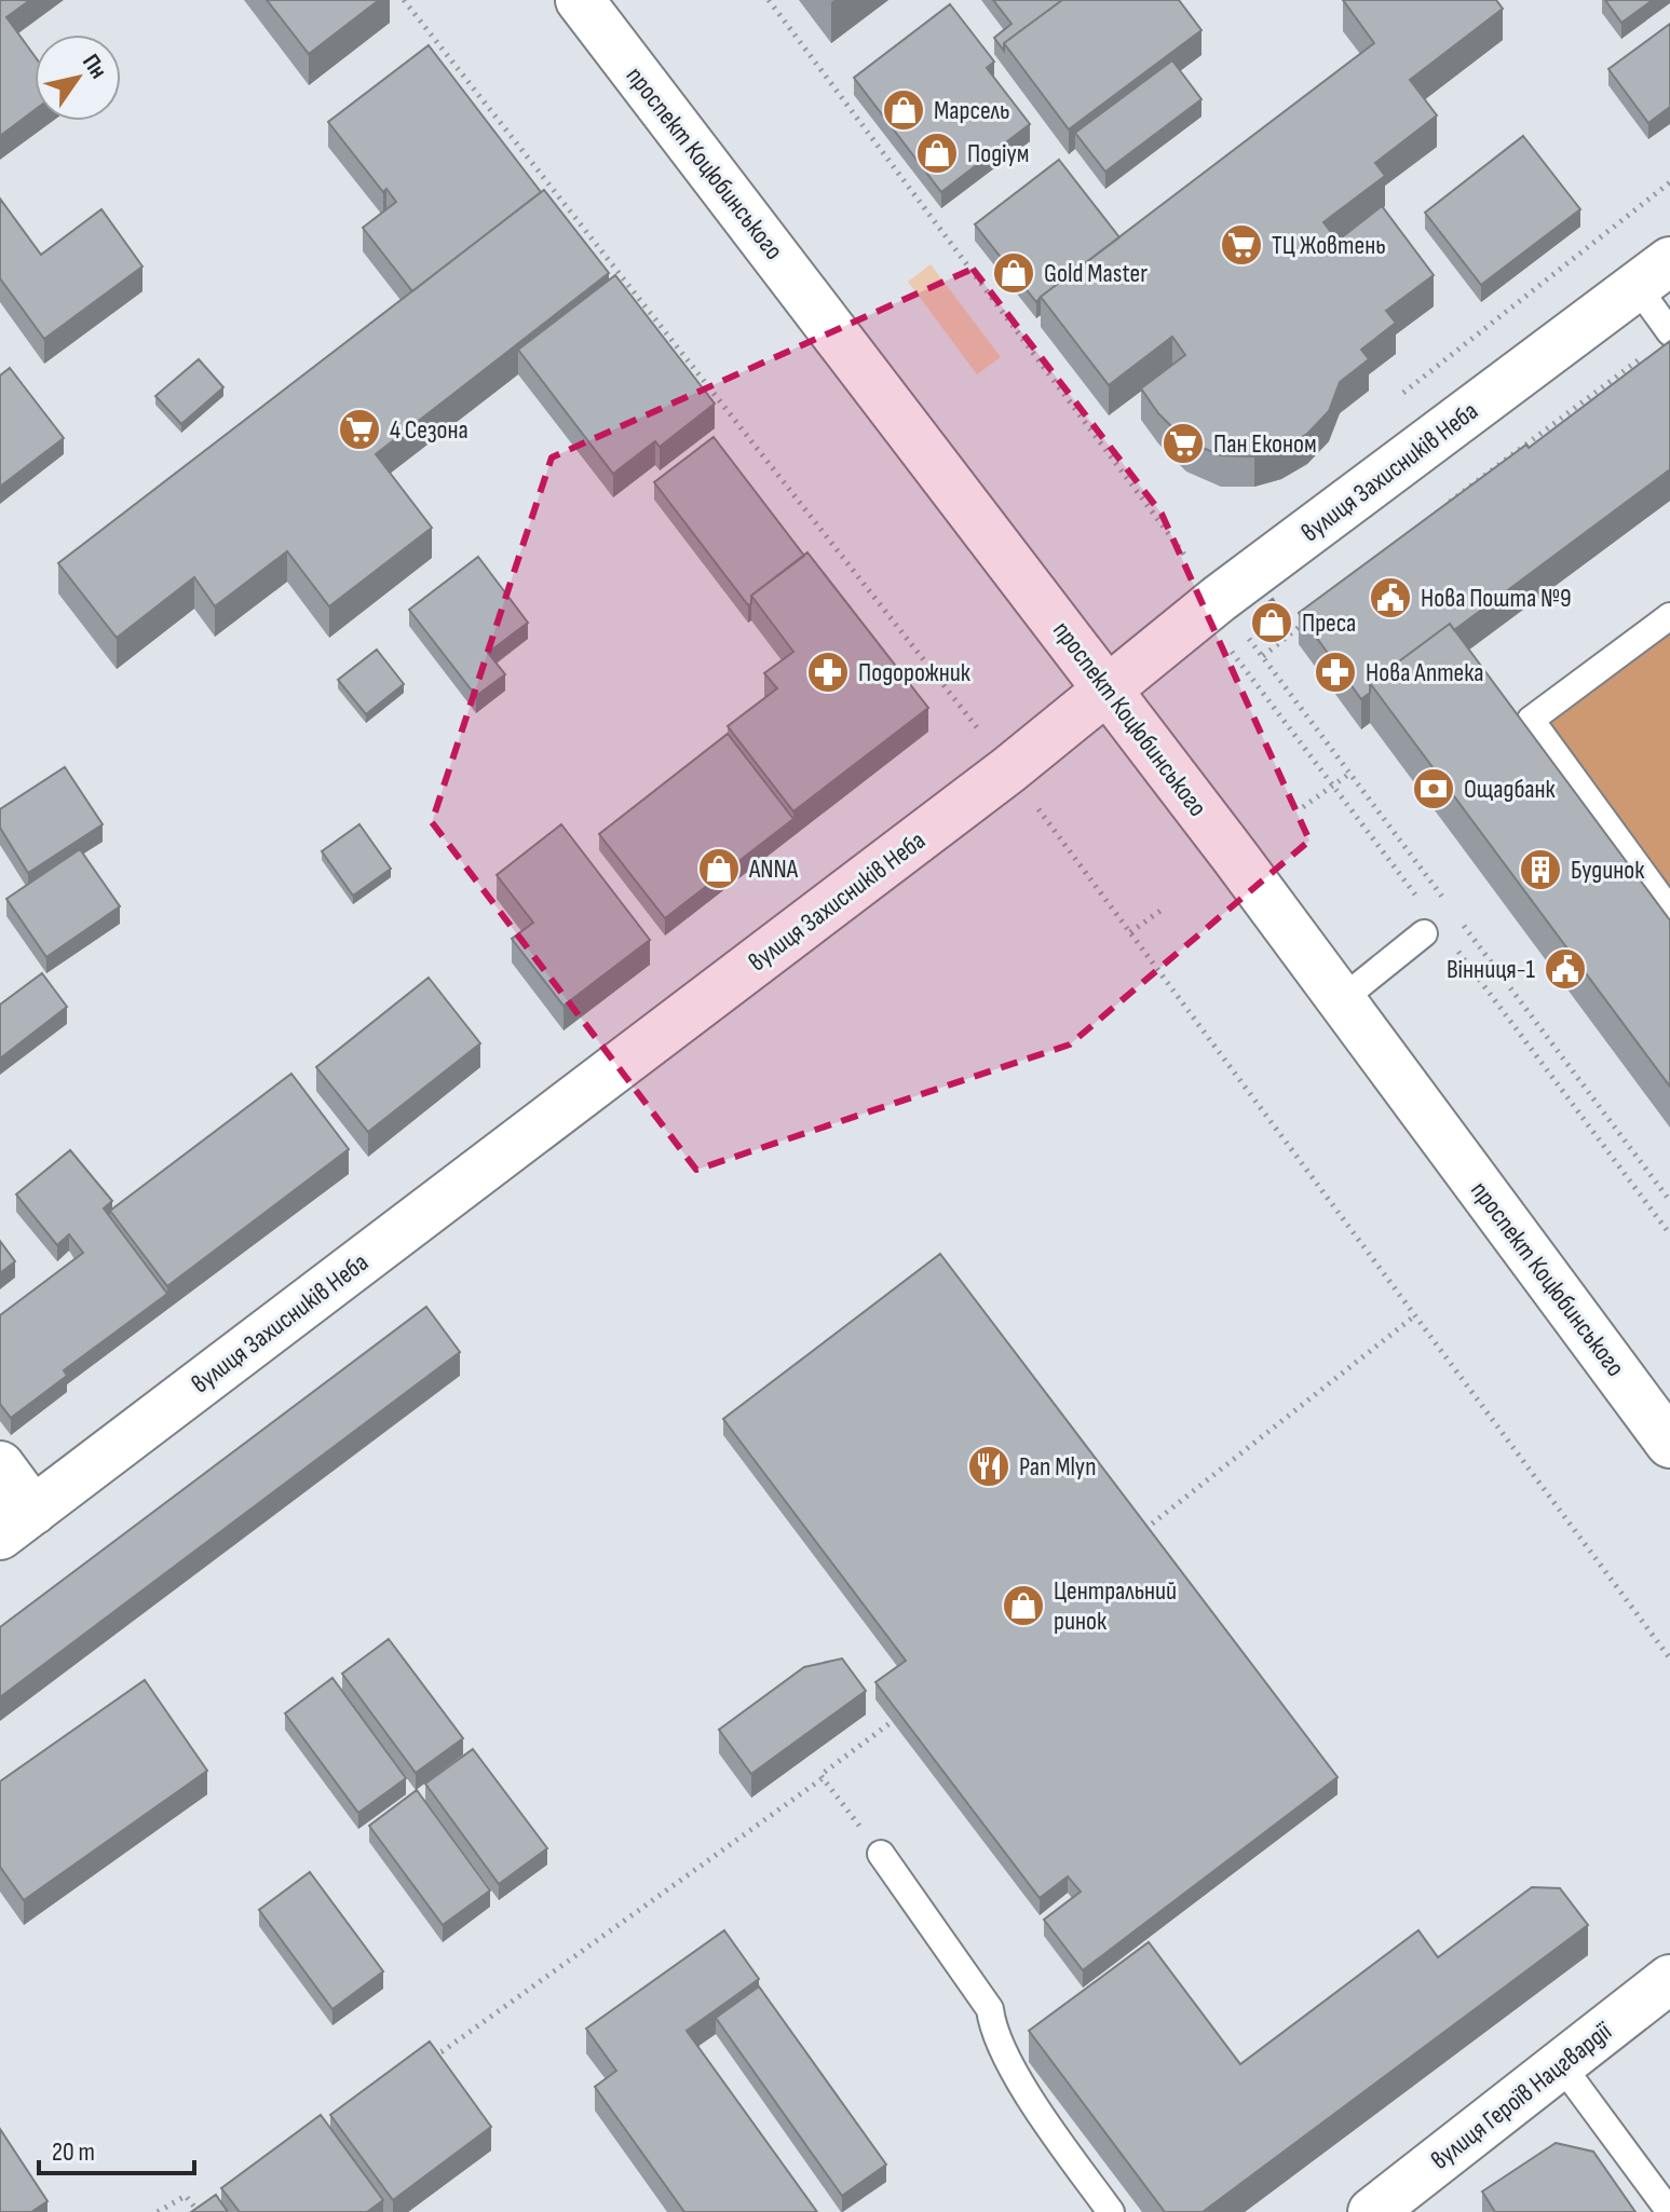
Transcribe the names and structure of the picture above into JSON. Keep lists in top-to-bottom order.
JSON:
{
  "streets": {
    "street": ["проспект Коцюбинського", "вулиця Захисників Неба", "вулиця Героїв Нацгвардії"]
  },
  "crossings": [
    ["проспект Коцюбинського", "вулиця Захисників Неба"]
  ],
  "places": {
    "shop": [
      "Марсель",
      "Подіум",
      "Gold Master",
      "Преса",
      "ANNA",
      "Центральний ринок"
    ],
    "supermarket": ["ТЦ Жовтень", "4 Сезона", "Пан Економ"],
    "public building": ["Нова Пошта №9", "Вінниця-1"],
    "pharmacy": ["Подорожник", "Нова Аптека"],
    "bank": ["Ощадбанк"],
    "building": ["Будинок"],
    "restaurant": ["Pan Mlyn"]
  },
  "scale_bar": "20 m",
  "north": "top right"
}
